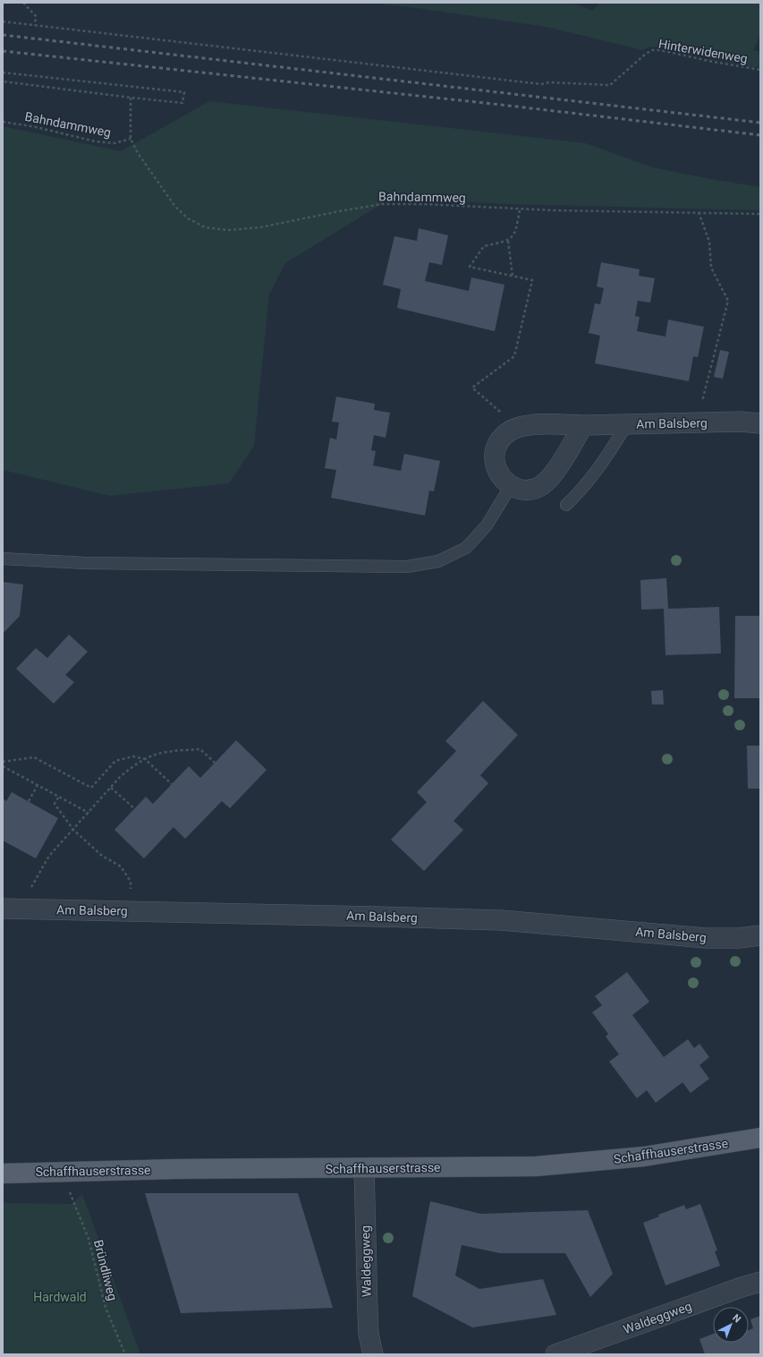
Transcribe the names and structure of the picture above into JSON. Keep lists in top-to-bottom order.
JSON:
{
  "streets": {
    "main road": ["Schaffhauserstrasse"],
    "street": ["Am Balsberg", "Waldeggweg"],
    "path": ["Hinterwidenweg", "Bahndammweg", "Bründliweg"]
  },
  "crossings": [
    ["Schaffhauserstrasse", "Waldeggweg"]
  ],
  "parks": ["Hardwald"],
  "north": "top right"
}
